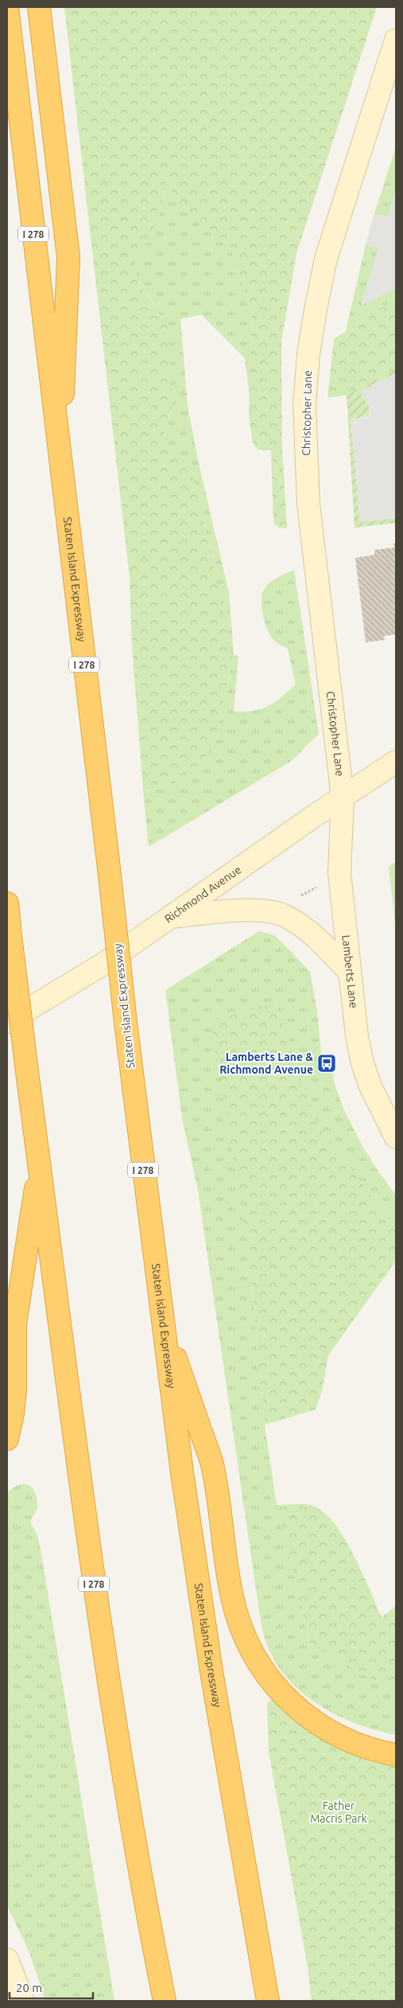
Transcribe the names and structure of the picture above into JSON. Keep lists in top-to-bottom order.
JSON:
{
  "streets": {
    "highway": ["I 278", "Staten Island Expressway"],
    "main road": ["Christopher Lane", "Richmond Avenue", "Lamberts Lane"]
  },
  "crossings": [
    ["Christopher Lane", "Richmond Avenue"],
    ["Christopher Lane", "Lamberts Lane"],
    ["Richmond Avenue", "Lamberts Lane"]
  ],
  "parks": ["Father Macris Park"],
  "places": {
    "bus stop": ["Lamberts Lane & Richmond Avenue"]
  },
  "scale_bar": "20 m"
}
